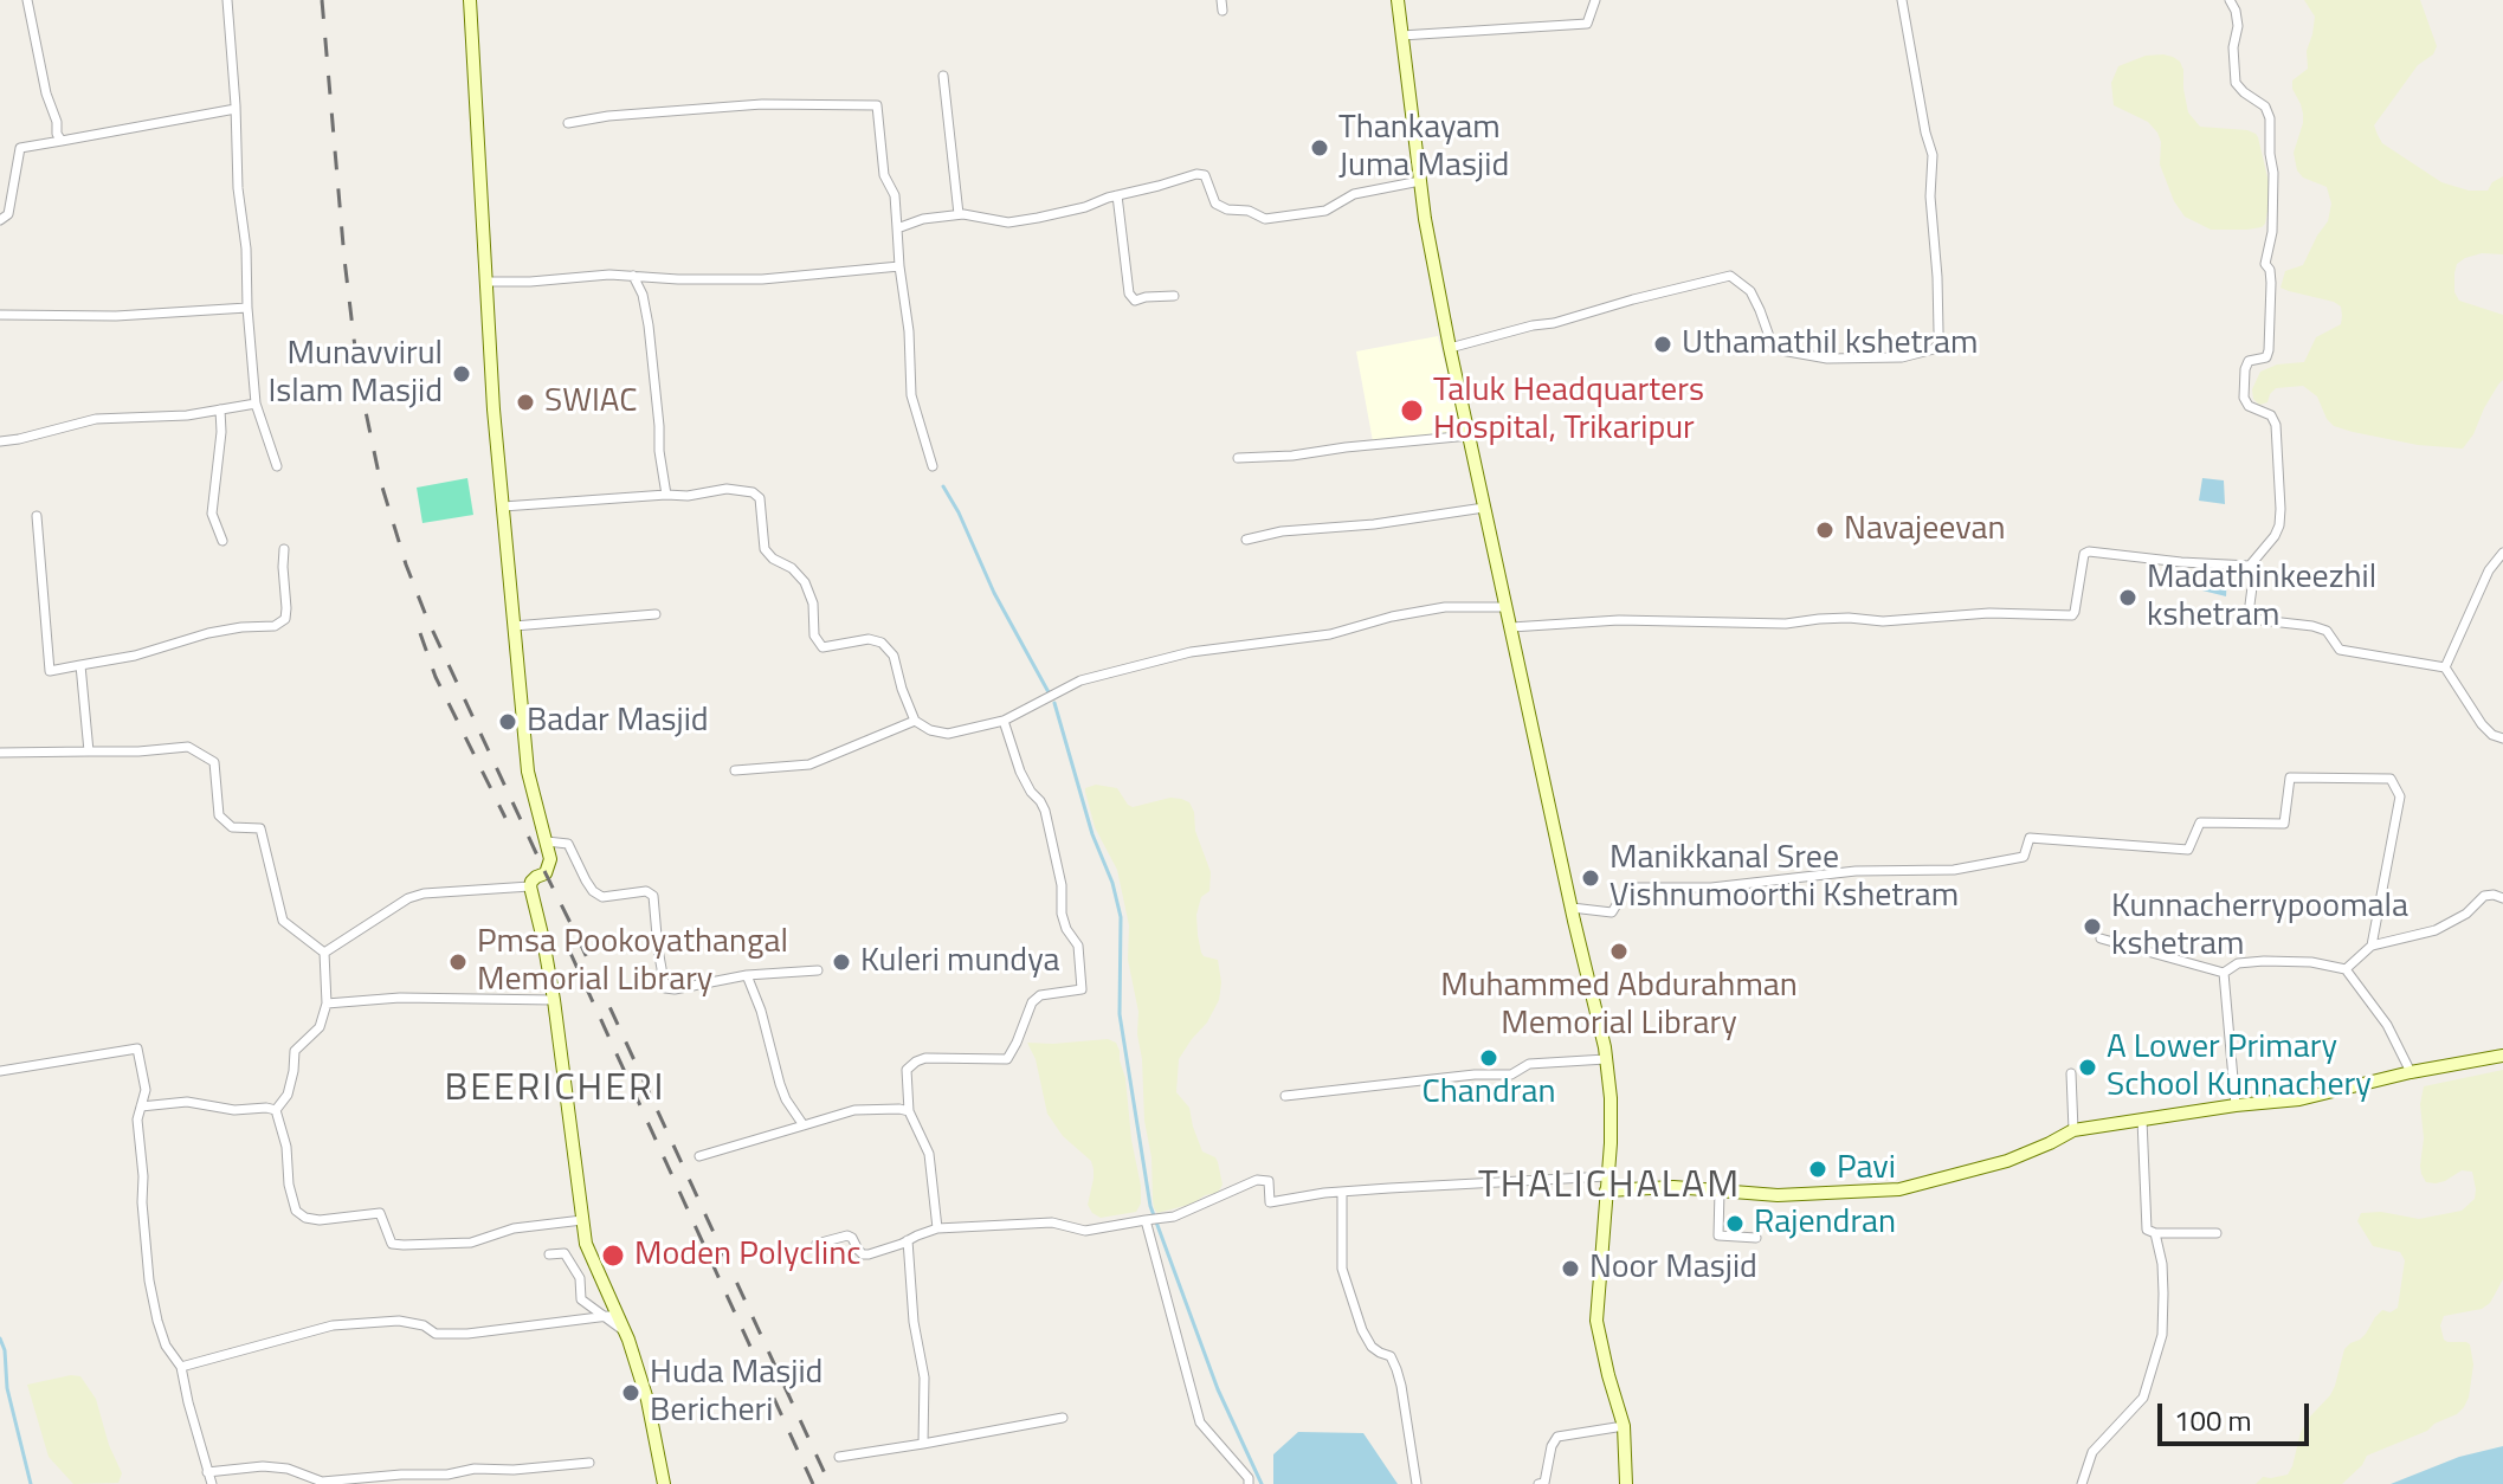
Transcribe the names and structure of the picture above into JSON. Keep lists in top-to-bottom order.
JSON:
{
  "districts": ["BEERICHERI", "THALICHALAM"],
  "places": [
    "Thankayam Juma Masjid",
    "Uthamathil kshetram",
    "Munavvirul Islam Masjid",
    "SWIAC",
    "Taluk Headquarters Hospital, Trikaripur",
    "Navajeevan",
    "Madathinkeezhil kshetram",
    "Badar Masjid",
    "Manikkanal Sree Vishnumoorthi Kshetram",
    "Kunnacherrypoomala kshetram",
    "Muhammed Abdurahman Memorial Library",
    "Pmsa Pookoyathangal Memorial Library",
    "Kuleri mundya",
    "Chandran",
    "A Lower Primary School Kunnachery",
    "Pavi",
    "Rajendran",
    "Moden Polyclinc",
    "Noor Masjid",
    "Huda Masjid Bericheri"
  ],
  "scale_bar": "100 m"
}
